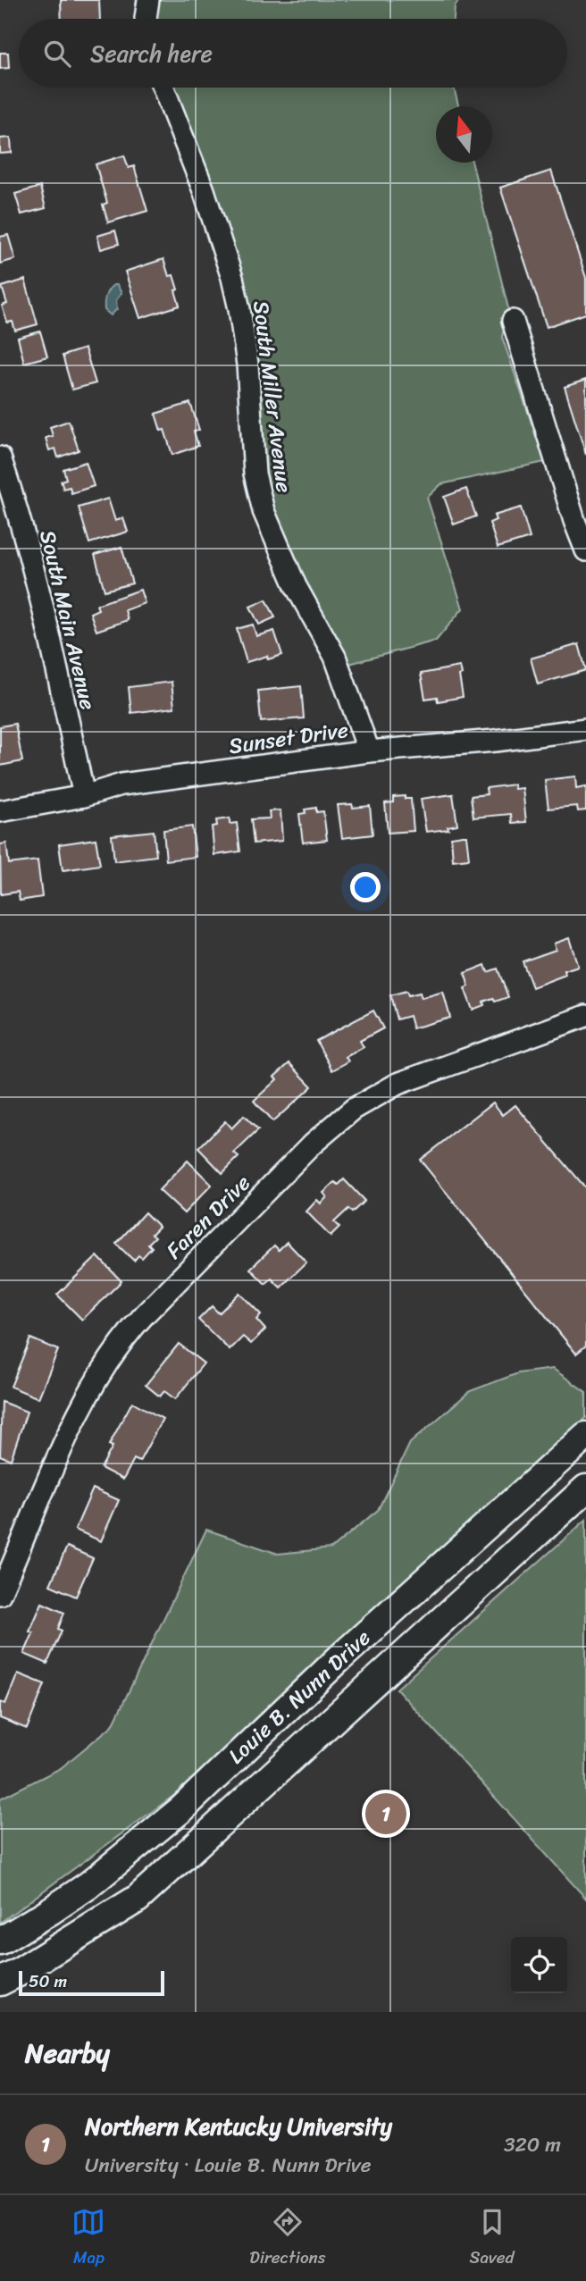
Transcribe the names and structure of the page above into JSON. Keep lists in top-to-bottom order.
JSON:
{
  "streets": {
    "main road": ["Louie B. Nunn Drive"],
    "street": [
      "South Miller Avenue",
      "South Main Avenue",
      "Sunset Drive",
      "Faren Drive"
    ]
  },
  "crossings": [
    ["South Miller Avenue", "Sunset Drive"],
    ["South Main Avenue", "Sunset Drive"]
  ],
  "scale_bar": "50 m",
  "north": "top",
  "page": {
    "search": "Search here",
    "pins": "1",
    "scale": "50 m",
    "heading": "Nearby",
    "list": [
      {
        "mark": "1",
        "name": "Northern Kentucky University",
        "note": "University · Louie B. Nunn Drive",
        "value": "320 m"
      }
    ],
    "nav": ["Map", "Directions", "Saved"]
  }
}
